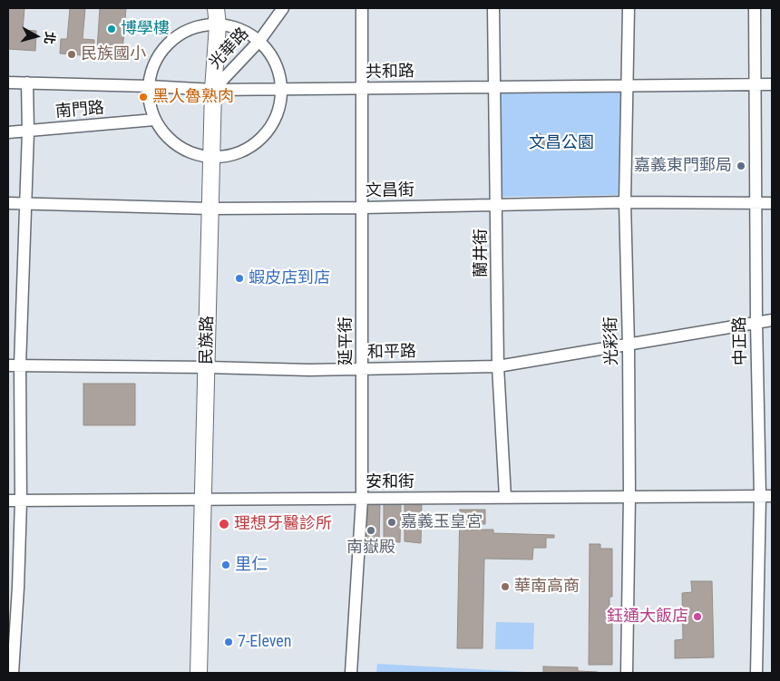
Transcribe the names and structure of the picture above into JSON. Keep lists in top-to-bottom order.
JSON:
{
  "streets": {
    "main road": ["民族路"],
    "street": [
      "光華路",
      "共和路",
      "南門路",
      "文昌街",
      "蘭井街",
      "延平街",
      "光彩街",
      "中正路",
      "和平路",
      "安和街"
    ]
  },
  "crossings": [
    ["光華路", "共和路"],
    ["光華路", "民族路"],
    ["共和路", "蘭井街"],
    ["共和路", "民族路"],
    ["共和路", "延平街"],
    ["共和路", "光彩街"],
    ["共和路", "中正路"],
    ["文昌街", "蘭井街"],
    ["文昌街", "民族路"],
    ["文昌街", "延平街"],
    ["文昌街", "光彩街"],
    ["文昌街", "中正路"],
    ["蘭井街", "和平路"],
    ["蘭井街", "安和街"],
    ["民族路", "和平路"],
    ["民族路", "安和街"],
    ["延平街", "和平路"],
    ["延平街", "安和街"],
    ["光彩街", "和平路"],
    ["光彩街", "安和街"],
    ["中正路", "和平路"],
    ["中正路", "安和街"]
  ],
  "parks": ["文昌公園"],
  "places": [
    "博學樓",
    "民族國小",
    "黑人魯熟肉",
    "嘉義東門郵局",
    "蝦皮店到店",
    "嘉義玉皇宮",
    "理想牙醫診所",
    "南嶽殿",
    "里仁",
    "華南高商",
    "鈺通大飯店",
    "7-Eleven"
  ],
  "north": "right"
}
